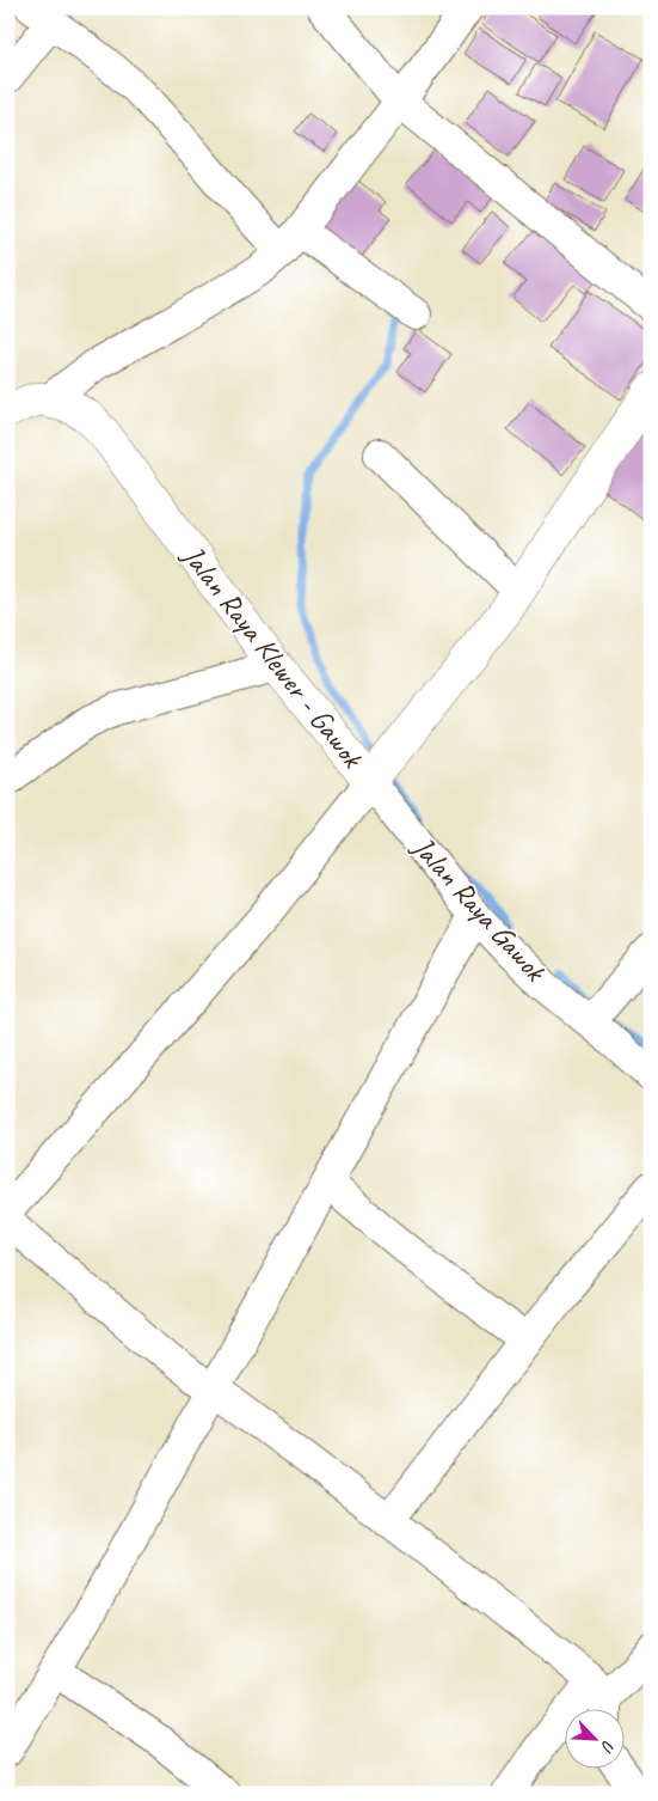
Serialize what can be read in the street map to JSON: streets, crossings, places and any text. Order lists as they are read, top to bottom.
{
  "streets": {
    "main road": ["Jalan Raya Klewer - Gawok"],
    "street": ["Jalan Raya Gawok"]
  },
  "crossings": [
    ["Jalan Raya Klewer - Gawok", "Jalan Raya Gawok"]
  ],
  "north": "bottom right"
}
